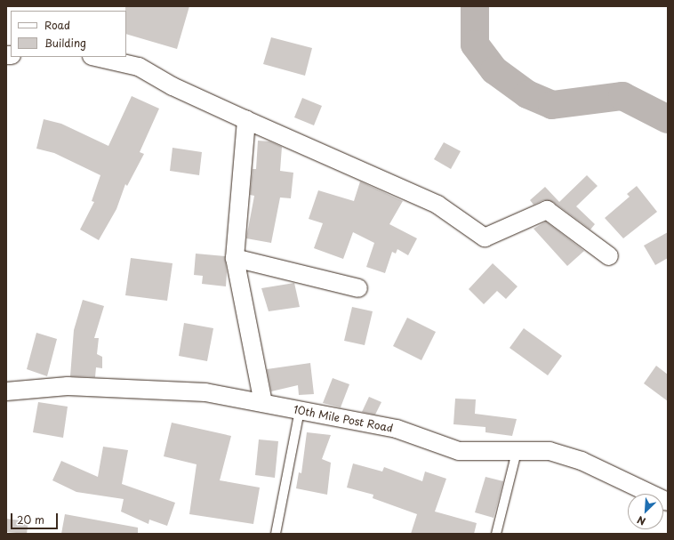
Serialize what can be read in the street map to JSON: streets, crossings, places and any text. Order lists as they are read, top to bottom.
{
  "streets": {
    "street": ["10th Mile Post Road"]
  },
  "legend": ["Road", "Building"],
  "scale_bar": "20 m",
  "north": "bottom left"
}
